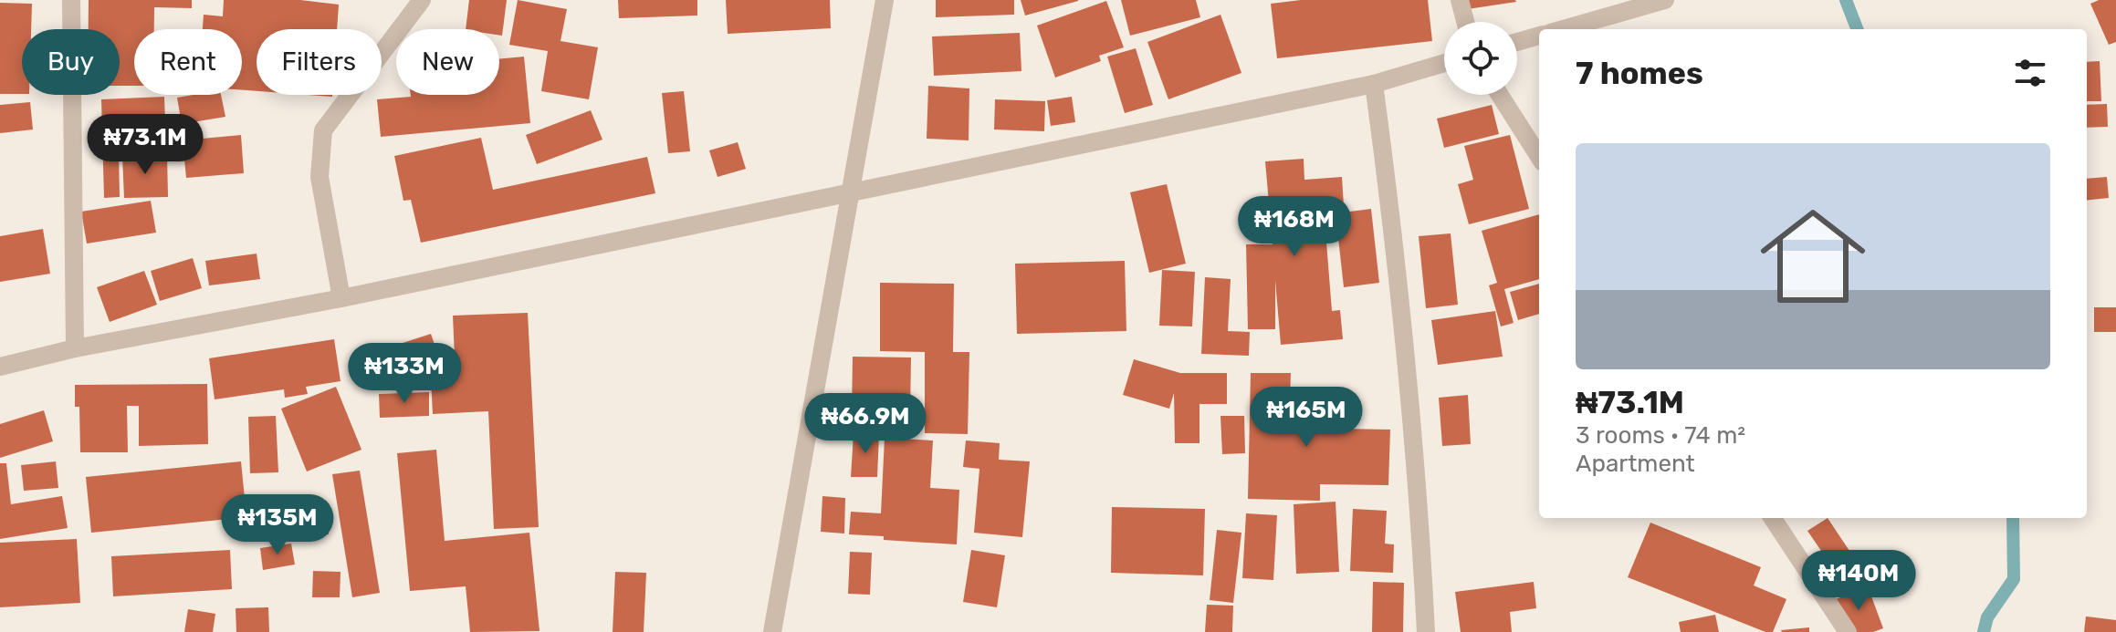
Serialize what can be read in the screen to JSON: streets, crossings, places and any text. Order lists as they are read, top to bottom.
{
  "page": {
    "chip": [
      "Buy",
      "Rent",
      "Filters",
      "New"
    ],
    "heading": "7 homes",
    "price": [
      "₦73.1M",
      "₦168M",
      "₦133M",
      "₦165M",
      "₦66.9M",
      "₦135M",
      "₦140M"
    ],
    "list": [
      {
        "name": "₦73.1M",
        "note": "3 rooms · 74 m² · Apartment"
      }
    ]
  }
}
